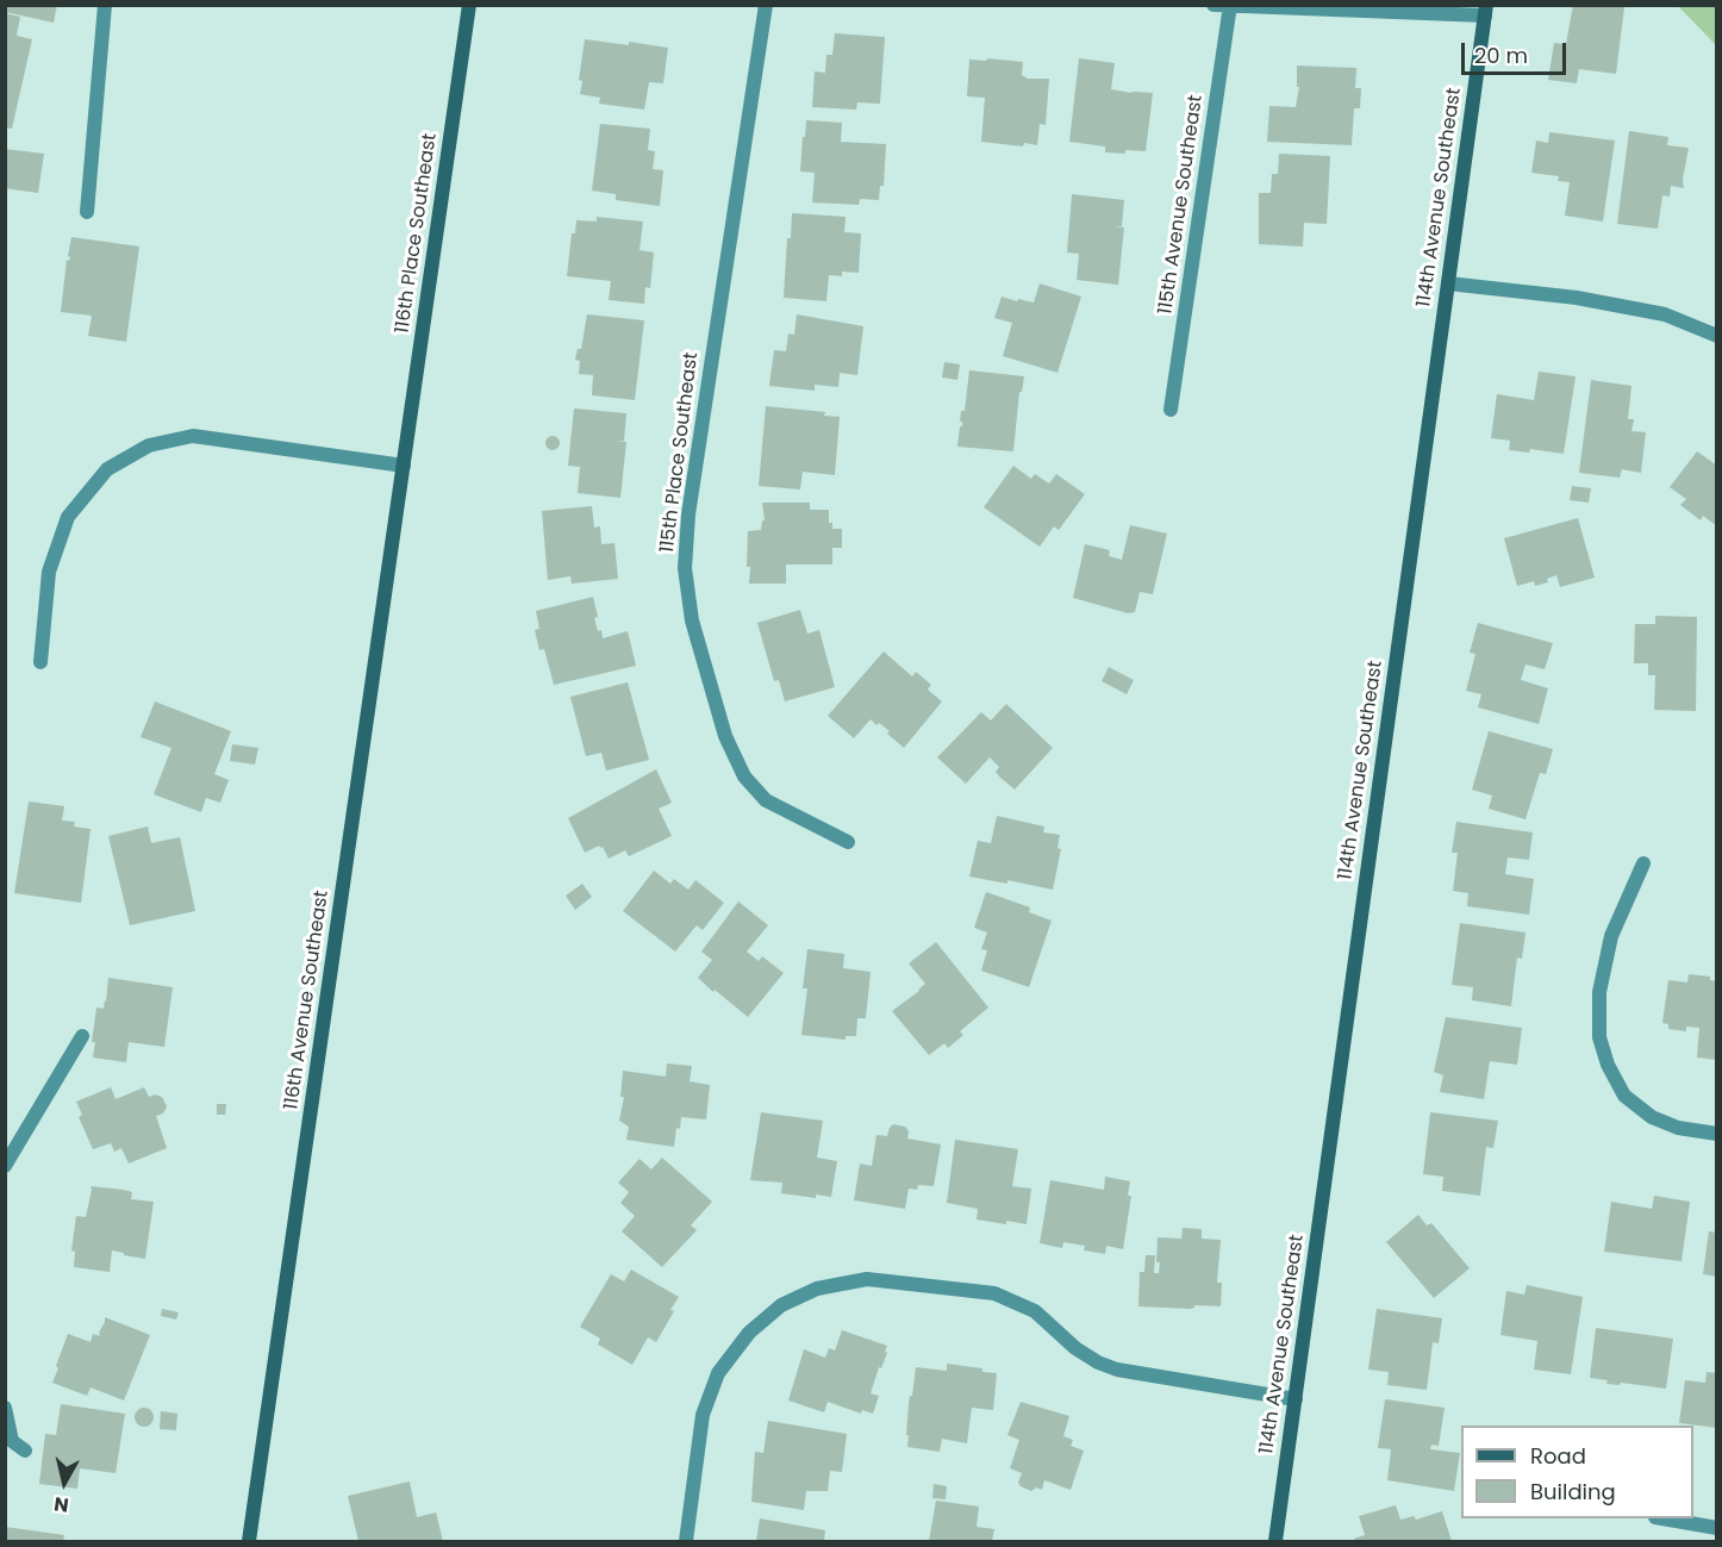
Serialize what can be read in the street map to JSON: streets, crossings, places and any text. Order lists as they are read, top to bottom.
{
  "streets": {
    "main road": ["114th Avenue Southeast", "116th Place Southeast", "116th Avenue Southeast"],
    "street": ["115th Avenue Southeast", "115th Place Southeast"]
  },
  "crossings": [
    ["116th Place Southeast", "116th Avenue Southeast"]
  ],
  "legend": ["Road", "Building"],
  "scale_bar": "20 m",
  "north": "bottom"
}
